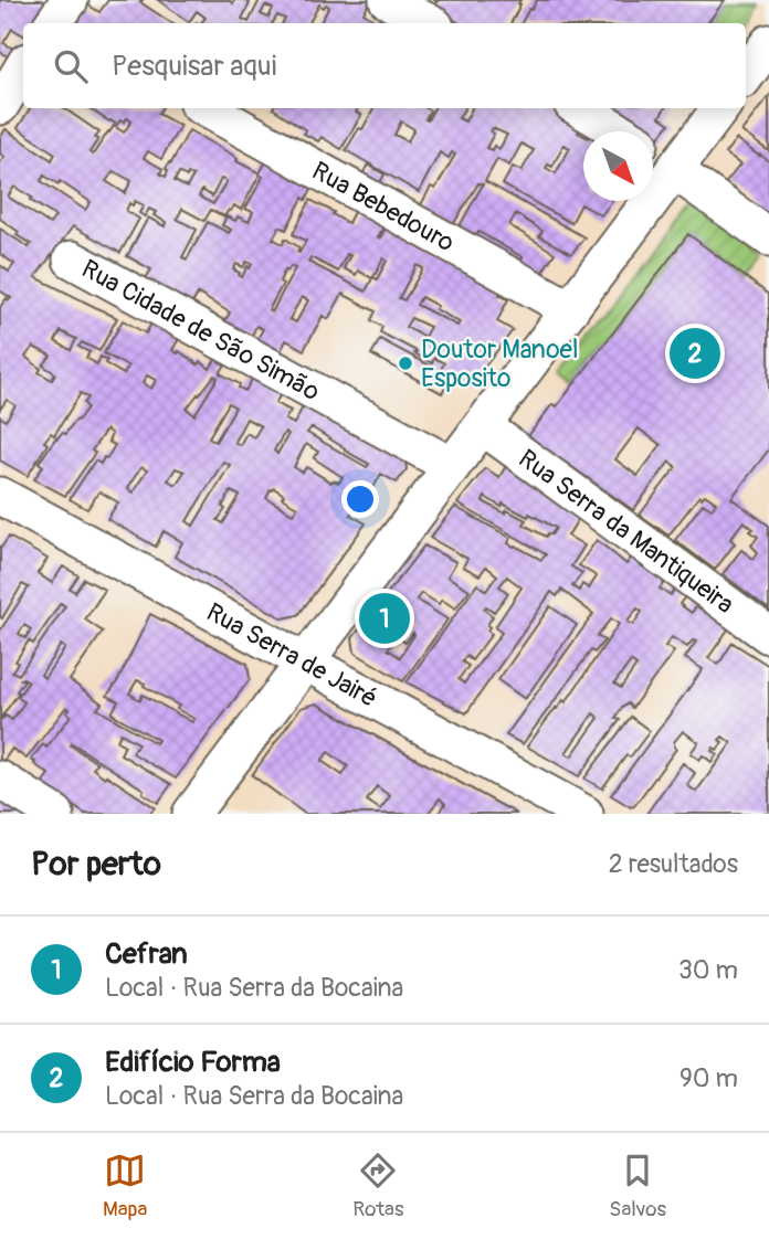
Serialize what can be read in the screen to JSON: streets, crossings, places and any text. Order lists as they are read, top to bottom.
{
  "streets": {
    "street": [
      "Rua Bebedouro",
      "Rua Cidade de São Simão",
      "Rua Serra da Mantiqueira",
      "Rua Serra de Jairé"
    ]
  },
  "places": ["Doutor Manoel Esposito"],
  "north": "bottom right",
  "page": {
    "search": "Pesquisar aqui",
    "pins": ["2", "1"],
    "heading": ["Por perto", "2 resultados"],
    "list": [
      {
        "mark": "1",
        "name": "Cefran",
        "note": "Local · Rua Serra da Bocaina",
        "value": "30 m"
      },
      {
        "mark": "2",
        "name": "Edifício Forma",
        "note": "Local · Rua Serra da Bocaina",
        "value": "90 m"
      }
    ],
    "nav": ["Mapa", "Rotas", "Salvos"]
  }
}
